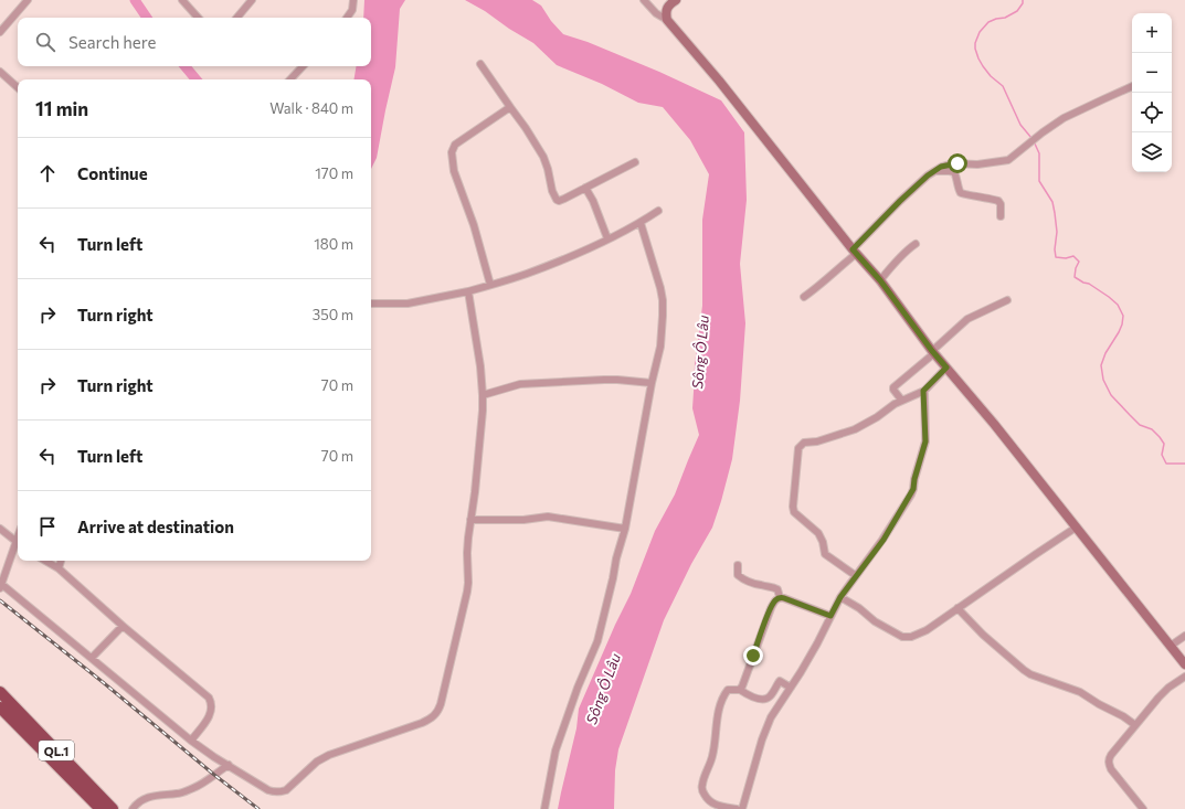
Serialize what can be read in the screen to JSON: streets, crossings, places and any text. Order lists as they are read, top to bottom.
{
  "streets": {
    "highway": ["QL.1"]
  },
  "water": ["Sông Ô Lâu"],
  "page": {
    "map_buttons": ["+", "−"],
    "search": "Search here",
    "heading": ["11 min", "Walk · 840 m"],
    "list": [
      ["Continue", "170 m"],
      ["Turn left", "180 m"],
      ["Turn right", "350 m"],
      ["Turn right", "70 m"],
      ["Turn left", "70 m"],
      "Arrive at destination"
    ]
  }
}
